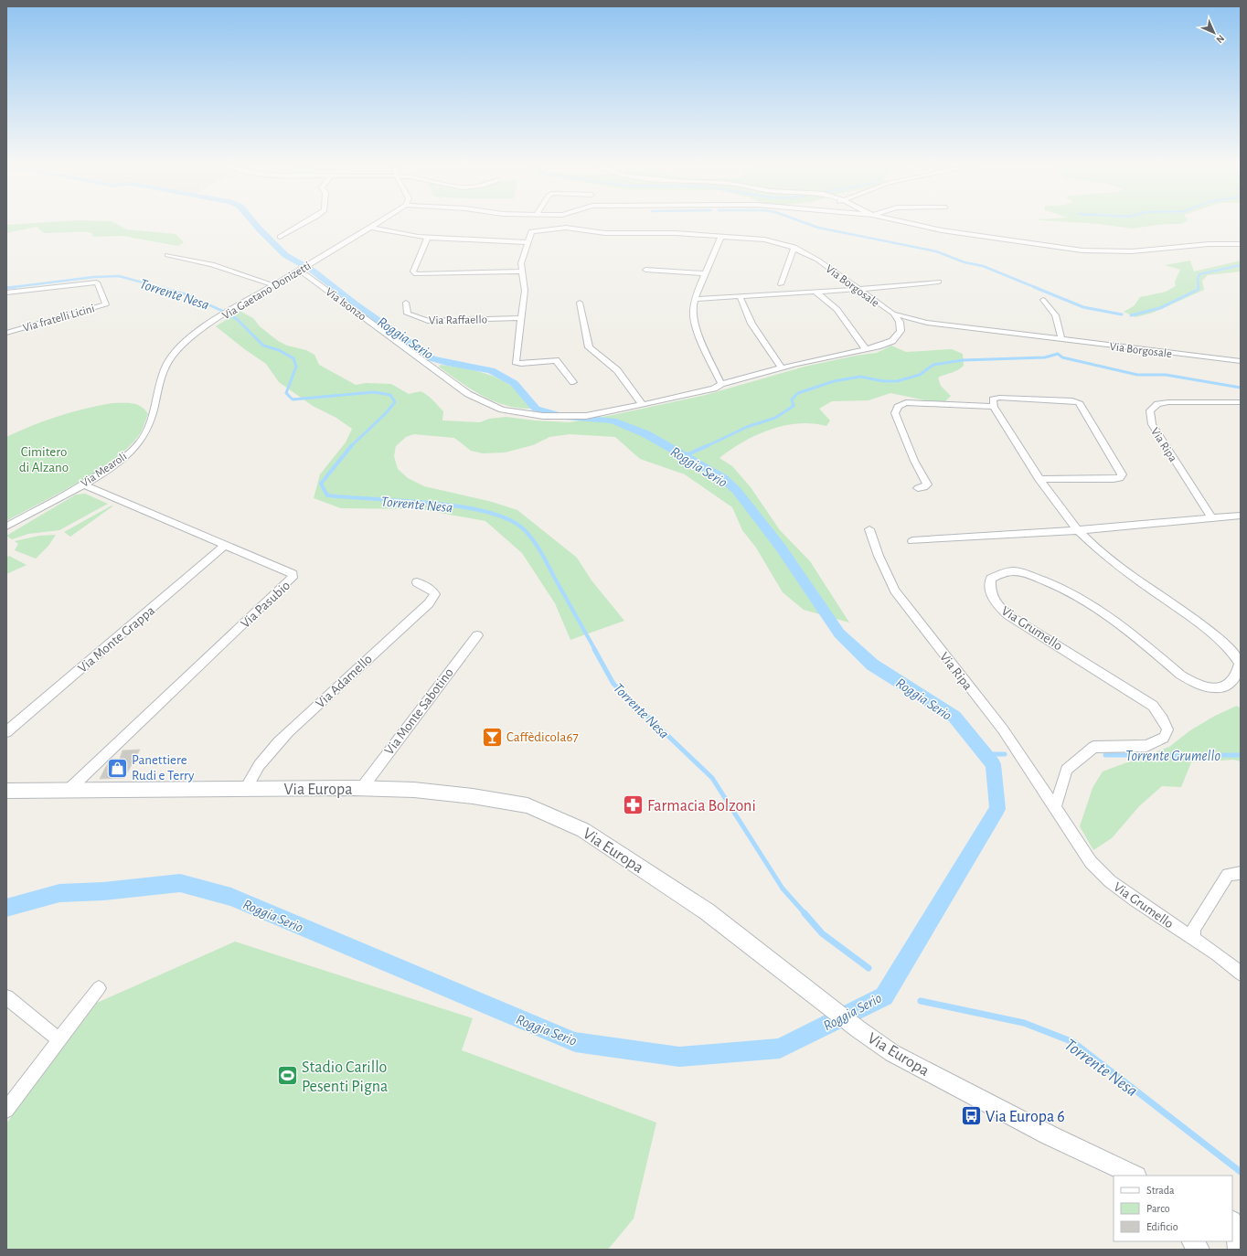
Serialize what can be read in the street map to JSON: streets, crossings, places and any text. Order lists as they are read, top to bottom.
{
  "streets": {
    "street": [
      "Via Borgosale",
      "Via Gaetano Donizetti",
      "Via Isonzo",
      "Via fratelli Licini",
      "Via Raffaello",
      "Via Ripa",
      "Via Mearoli",
      "Via Pasubio",
      "Via Grumello",
      "Via Monte Grappa",
      "Via Adamello",
      "Via Monte Sabotino",
      "Via Europa"
    ]
  },
  "crossings": [
    ["Via Gaetano Donizetti", "Via Isonzo"],
    ["Via Gaetano Donizetti", "Via Mearoli"],
    ["Via Ripa", "Via Grumello"],
    ["Via Mearoli", "Via Pasubio"],
    ["Via Pasubio", "Via Monte Grappa"],
    ["Via Pasubio", "Via Europa"],
    ["Via Adamello", "Via Europa"],
    ["Via Monte Sabotino", "Via Europa"]
  ],
  "water": ["Torrente Nesa", "Roggia Serio", "Torrente Grumello"],
  "parks": ["Cimitero di Alzano"],
  "places": {
    "bar": ["Caffèdicola67"],
    "shop": ["Panettiere Rudi e Terry"],
    "pharmacy": ["Farmacia Bolzoni"],
    "sports": ["Stadio Carillo Pesenti Pigna"],
    "bus stop": ["Via Europa 6"]
  },
  "legend": ["Strada", "Parco", "Edificio"],
  "north": "bottom right"
}
